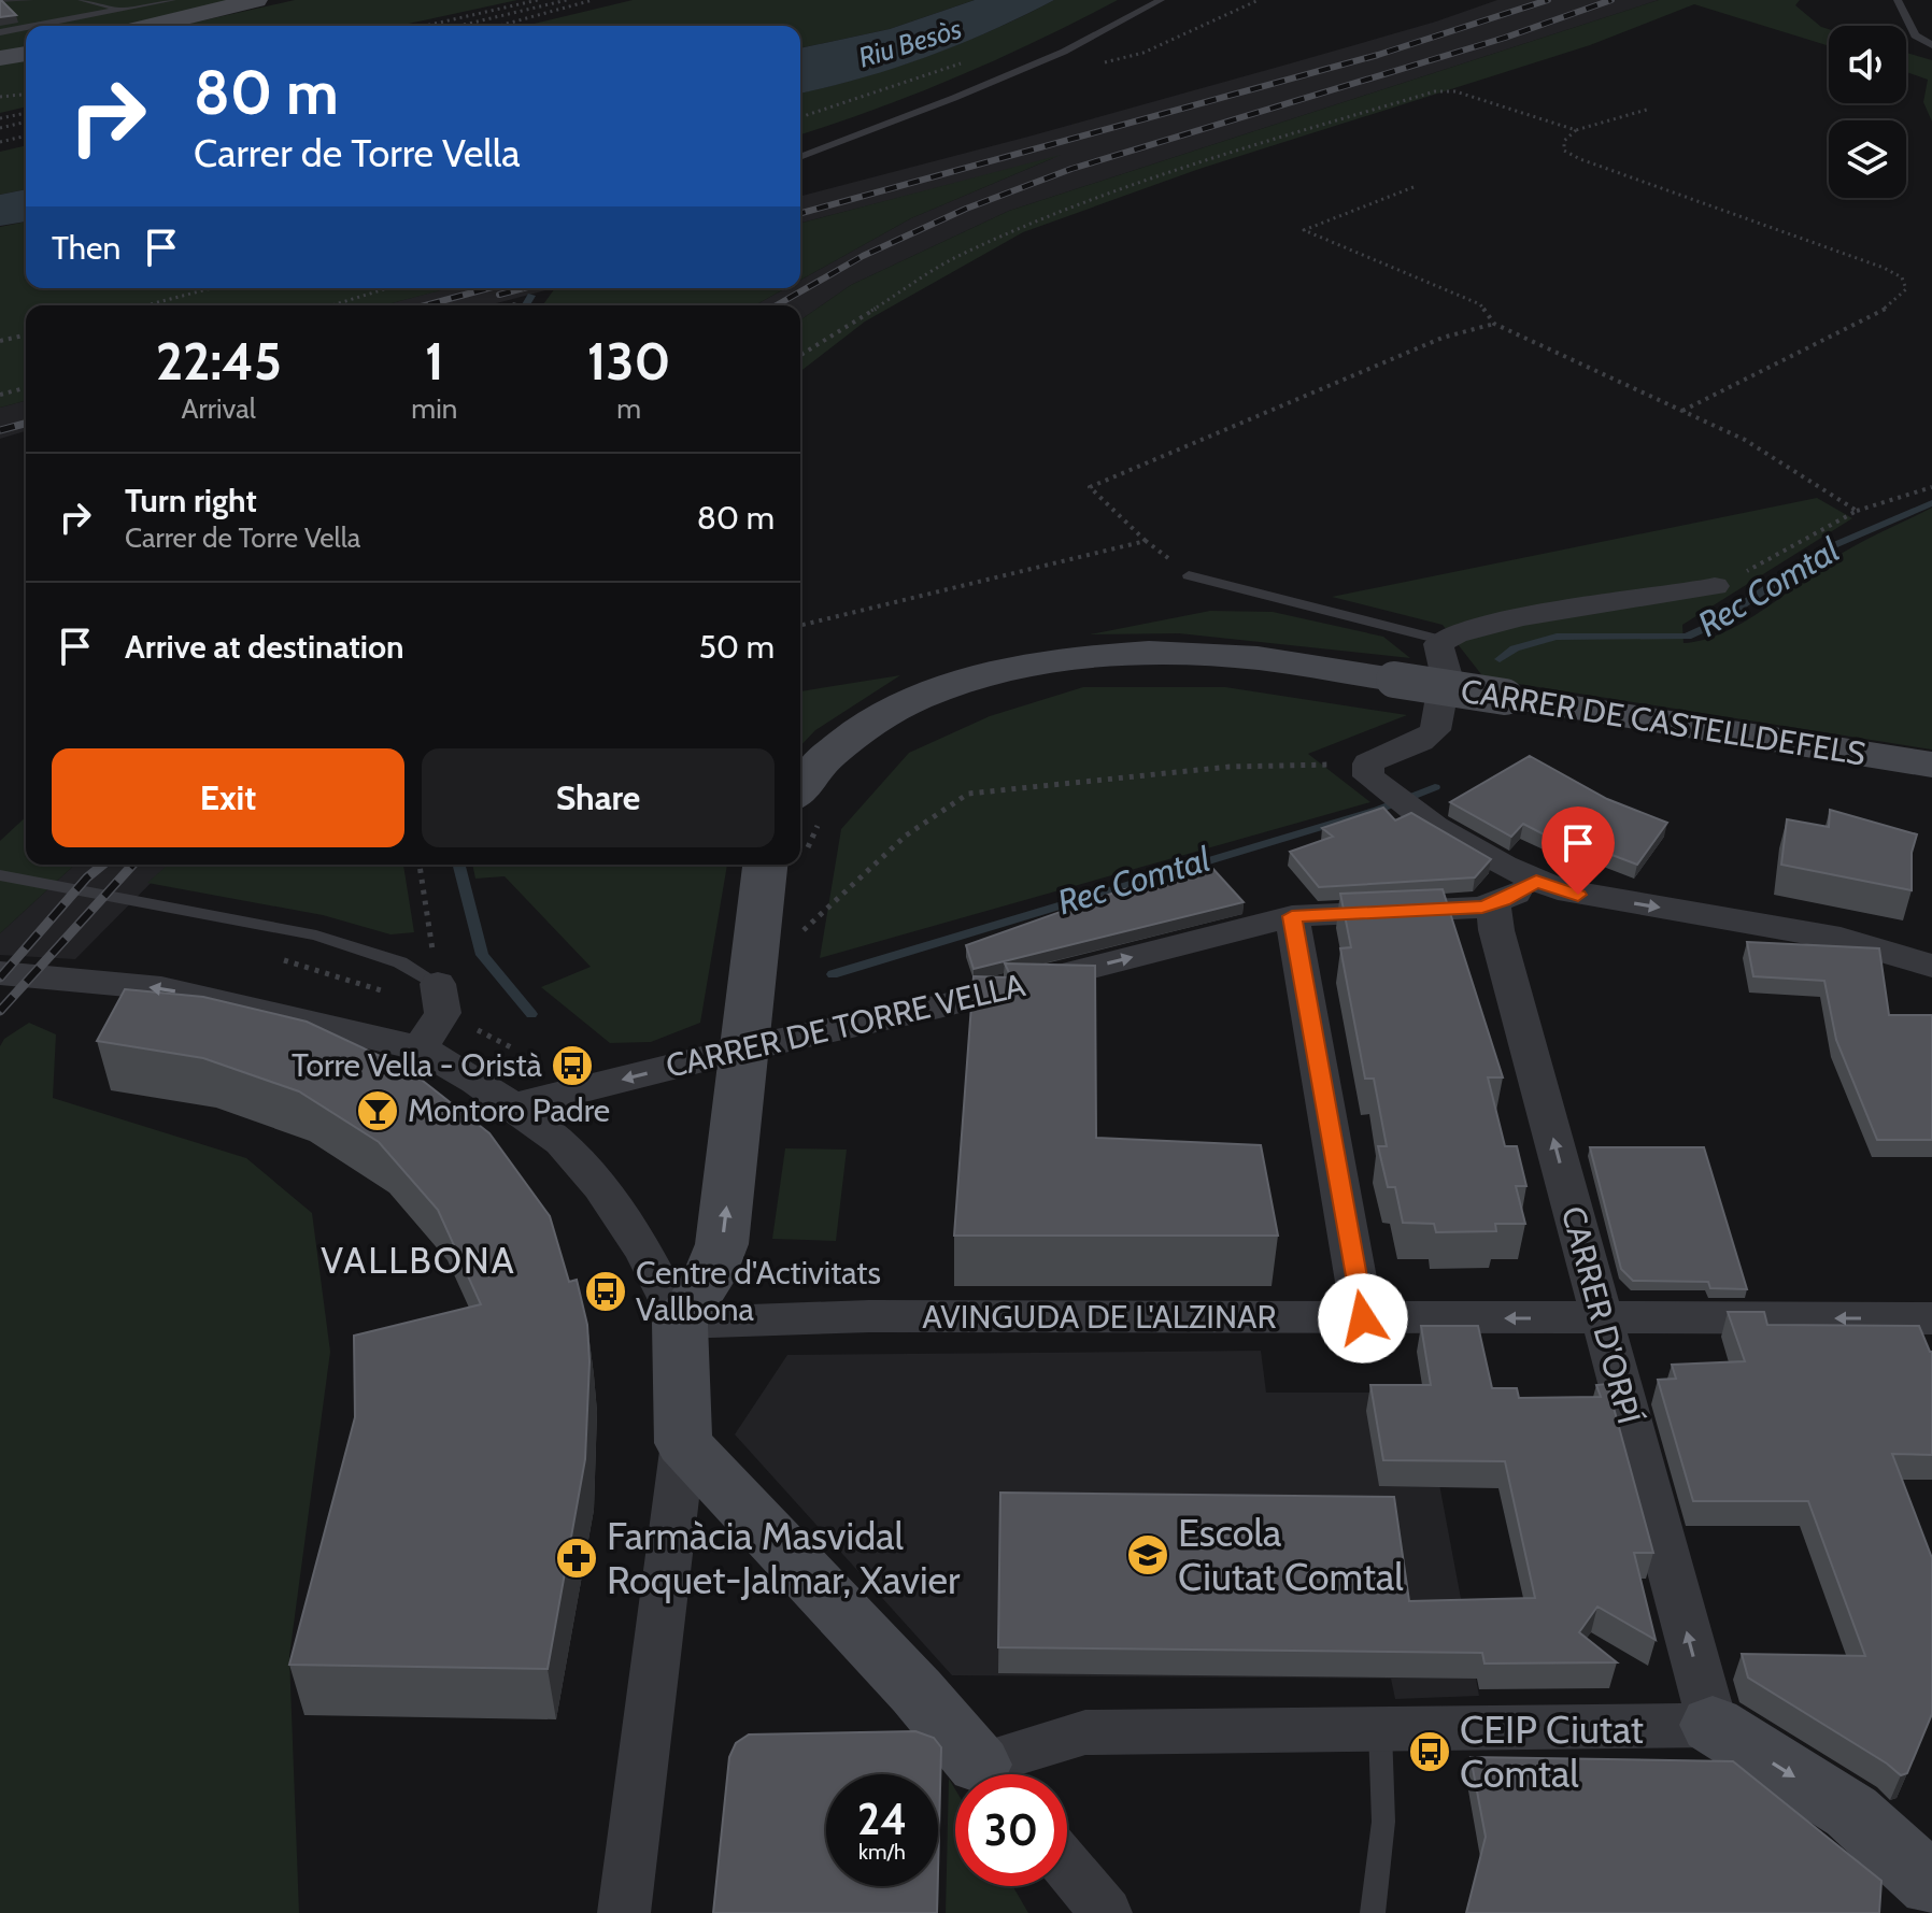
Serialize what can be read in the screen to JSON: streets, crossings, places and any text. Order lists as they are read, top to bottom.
{
  "streets": {
    "street": [
      "CARRER DE CASTELLDEFELS",
      "CARRER DE TORRE VELLA",
      "CARRER D'ORPÍ",
      "AVINGUDA DE L'ALZINAR"
    ]
  },
  "crossings": [
    ["CARRER DE TORRE VELLA", "CARRER D'ORPÍ"],
    ["CARRER D'ORPÍ", "AVINGUDA DE L'ALZINAR"]
  ],
  "one_way": ["AVINGUDA DE L'ALZINAR"],
  "districts": ["VALLBONA"],
  "water": ["Riu Besòs", "Rec Comtal"],
  "places": {
    "bus stop": ["Torre Vella - Oristà", "Centre d'Activitats Vallbona", "CEIP Ciutat Comtal"],
    "bar": ["Montoro Padre"],
    "school or university": ["Escola Ciutat Comtal"],
    "pharmacy": ["Farmàcia Masvidal Roquet-Jalmar, Xavier"]
  },
  "page": {
    "turn": ["80 m", "Carrer de Torre Vella"],
    "then": "Then",
    "eta": [
      "22:45",
      "Arrival",
      "1",
      "min",
      "130",
      "m"
    ],
    "list": [
      {
        "name": "Turn right",
        "note": "Carrer de Torre Vella",
        "value": "80 m"
      },
      {
        "name": "Arrive at destination",
        "value": "50 m"
      }
    ],
    "buttons": ["Exit", "Share"],
    "speed": "24 km/h",
    "limit": "30"
  }
}
